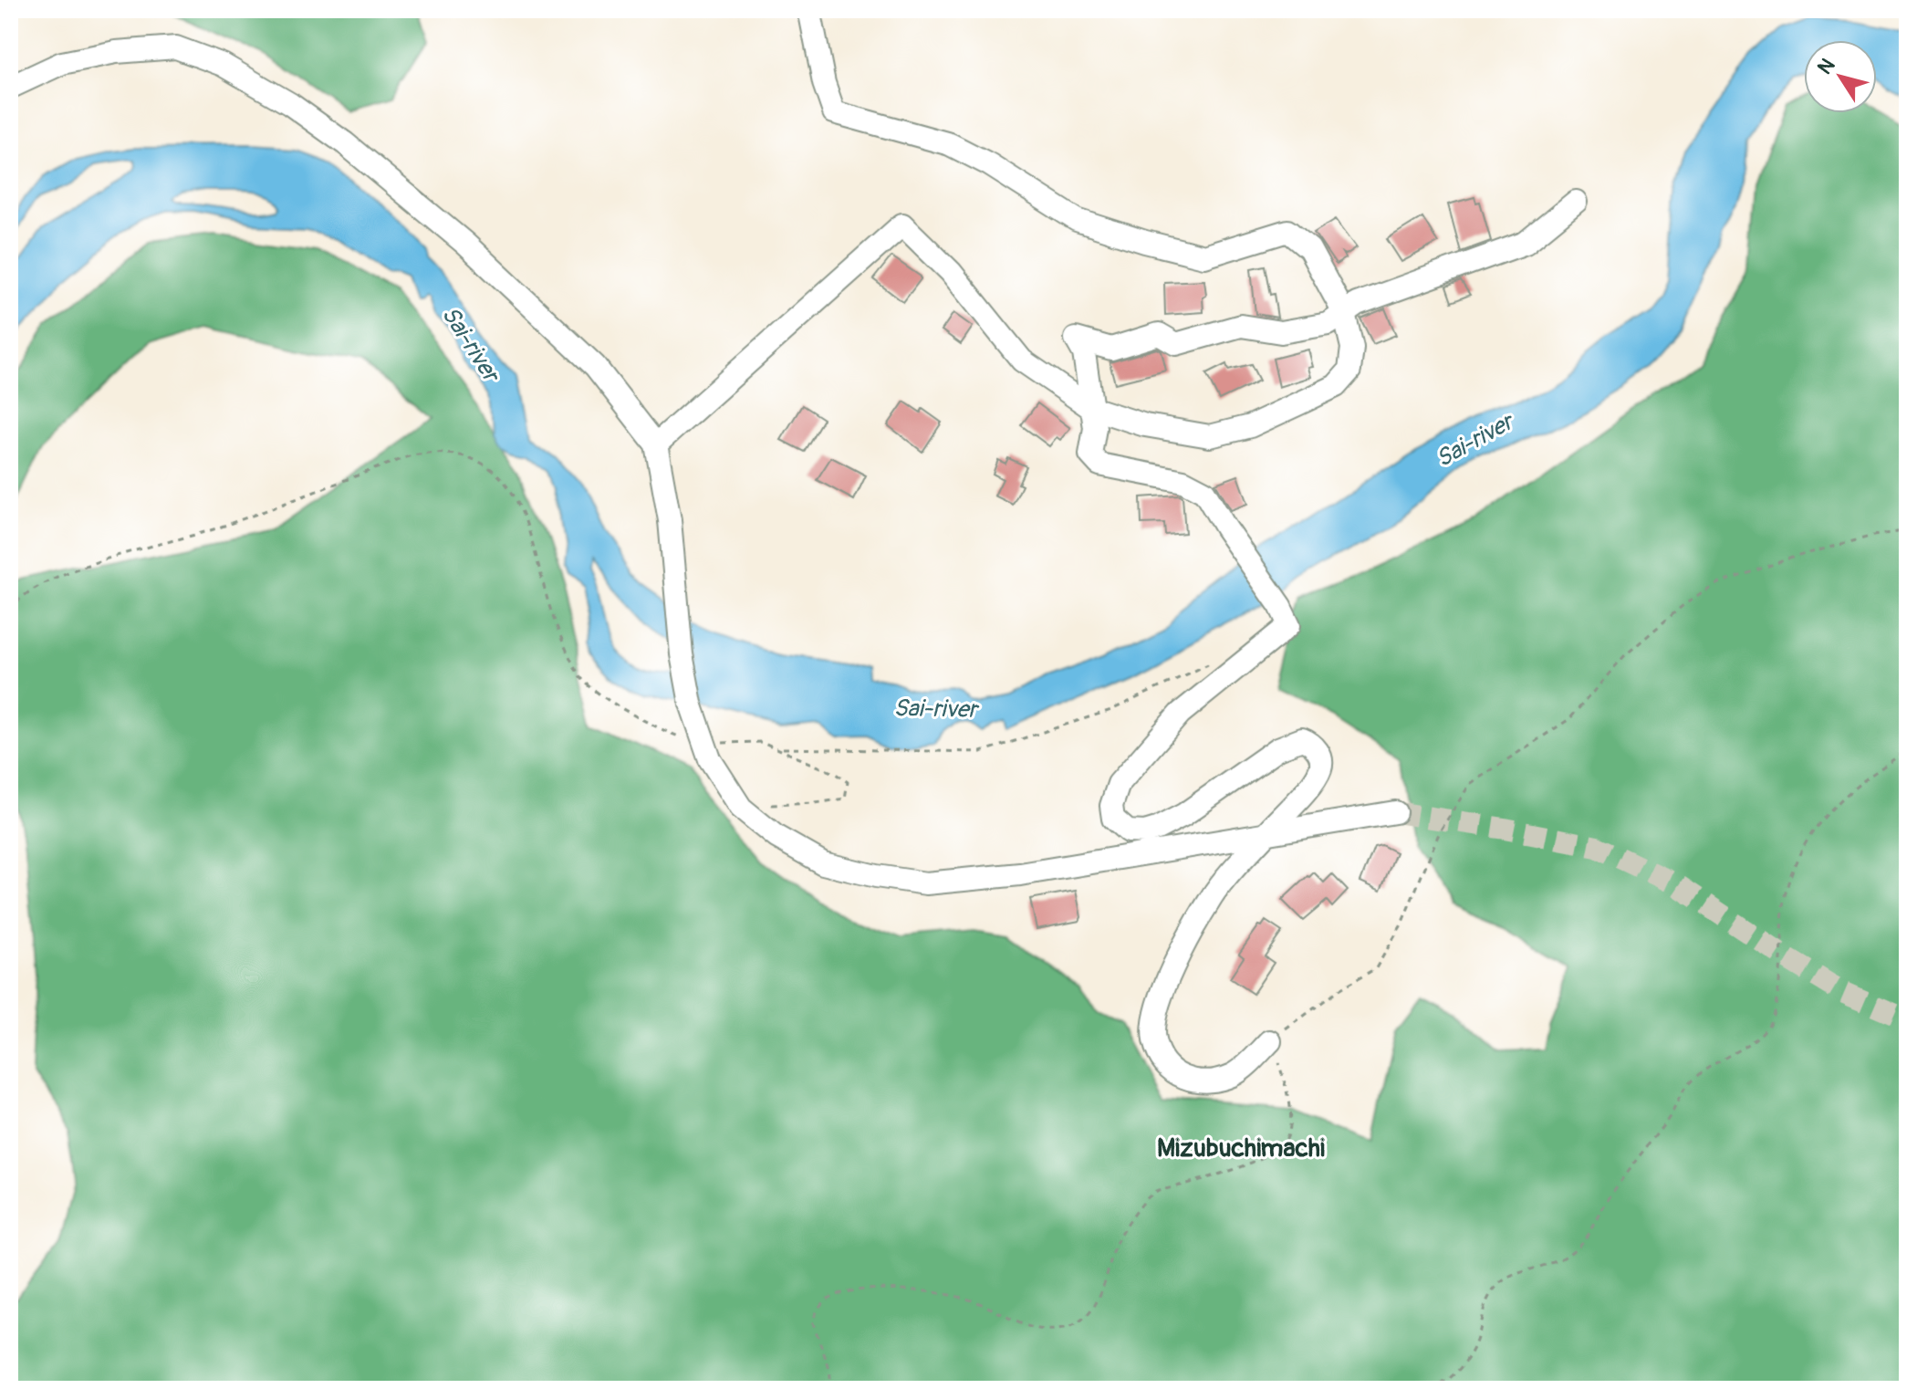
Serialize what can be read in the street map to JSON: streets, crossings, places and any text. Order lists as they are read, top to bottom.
{
  "districts": ["Mizubuchimachi"],
  "water": ["Sai-river"],
  "north": "top left"
}
